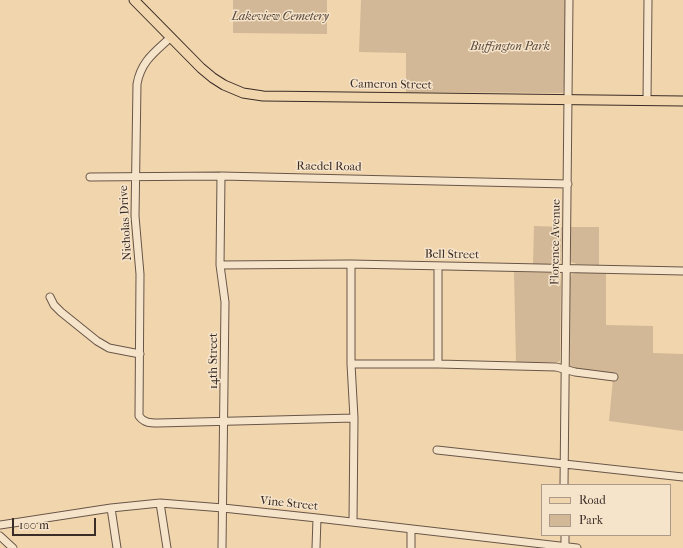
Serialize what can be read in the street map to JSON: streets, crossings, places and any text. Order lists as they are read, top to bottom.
{
  "streets": {
    "main road": ["Cameron Street"],
    "street": [
      "Raedel Road",
      "Nicholas Drive",
      "Florence Avenue",
      "Bell Street",
      "14th Street",
      "Vine Street"
    ]
  },
  "crossings": [
    ["Cameron Street", "Nicholas Drive"],
    ["Cameron Street", "Florence Avenue"],
    ["Raedel Road", "Nicholas Drive"],
    ["Raedel Road", "Florence Avenue"],
    ["Raedel Road", "14th Street"],
    ["Nicholas Drive", "14th Street"],
    ["Florence Avenue", "Bell Street"],
    ["Bell Street", "14th Street"],
    ["14th Street", "Vine Street"]
  ],
  "parks": ["Lakeview Cemetery", "Buffington Park"],
  "legend": ["Road", "Park"],
  "scale_bar": "100 m"
}
